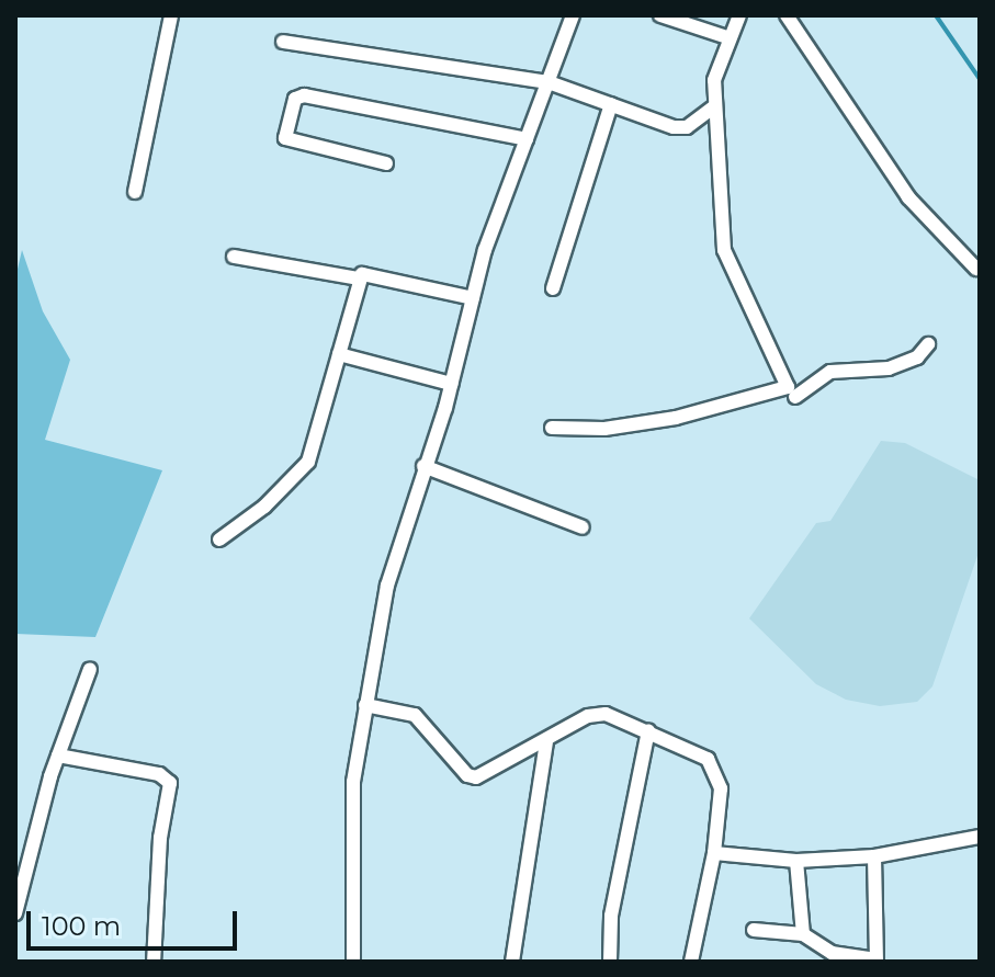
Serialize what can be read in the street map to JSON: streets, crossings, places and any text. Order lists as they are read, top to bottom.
{
  "scale_bar": "100 m"
}
